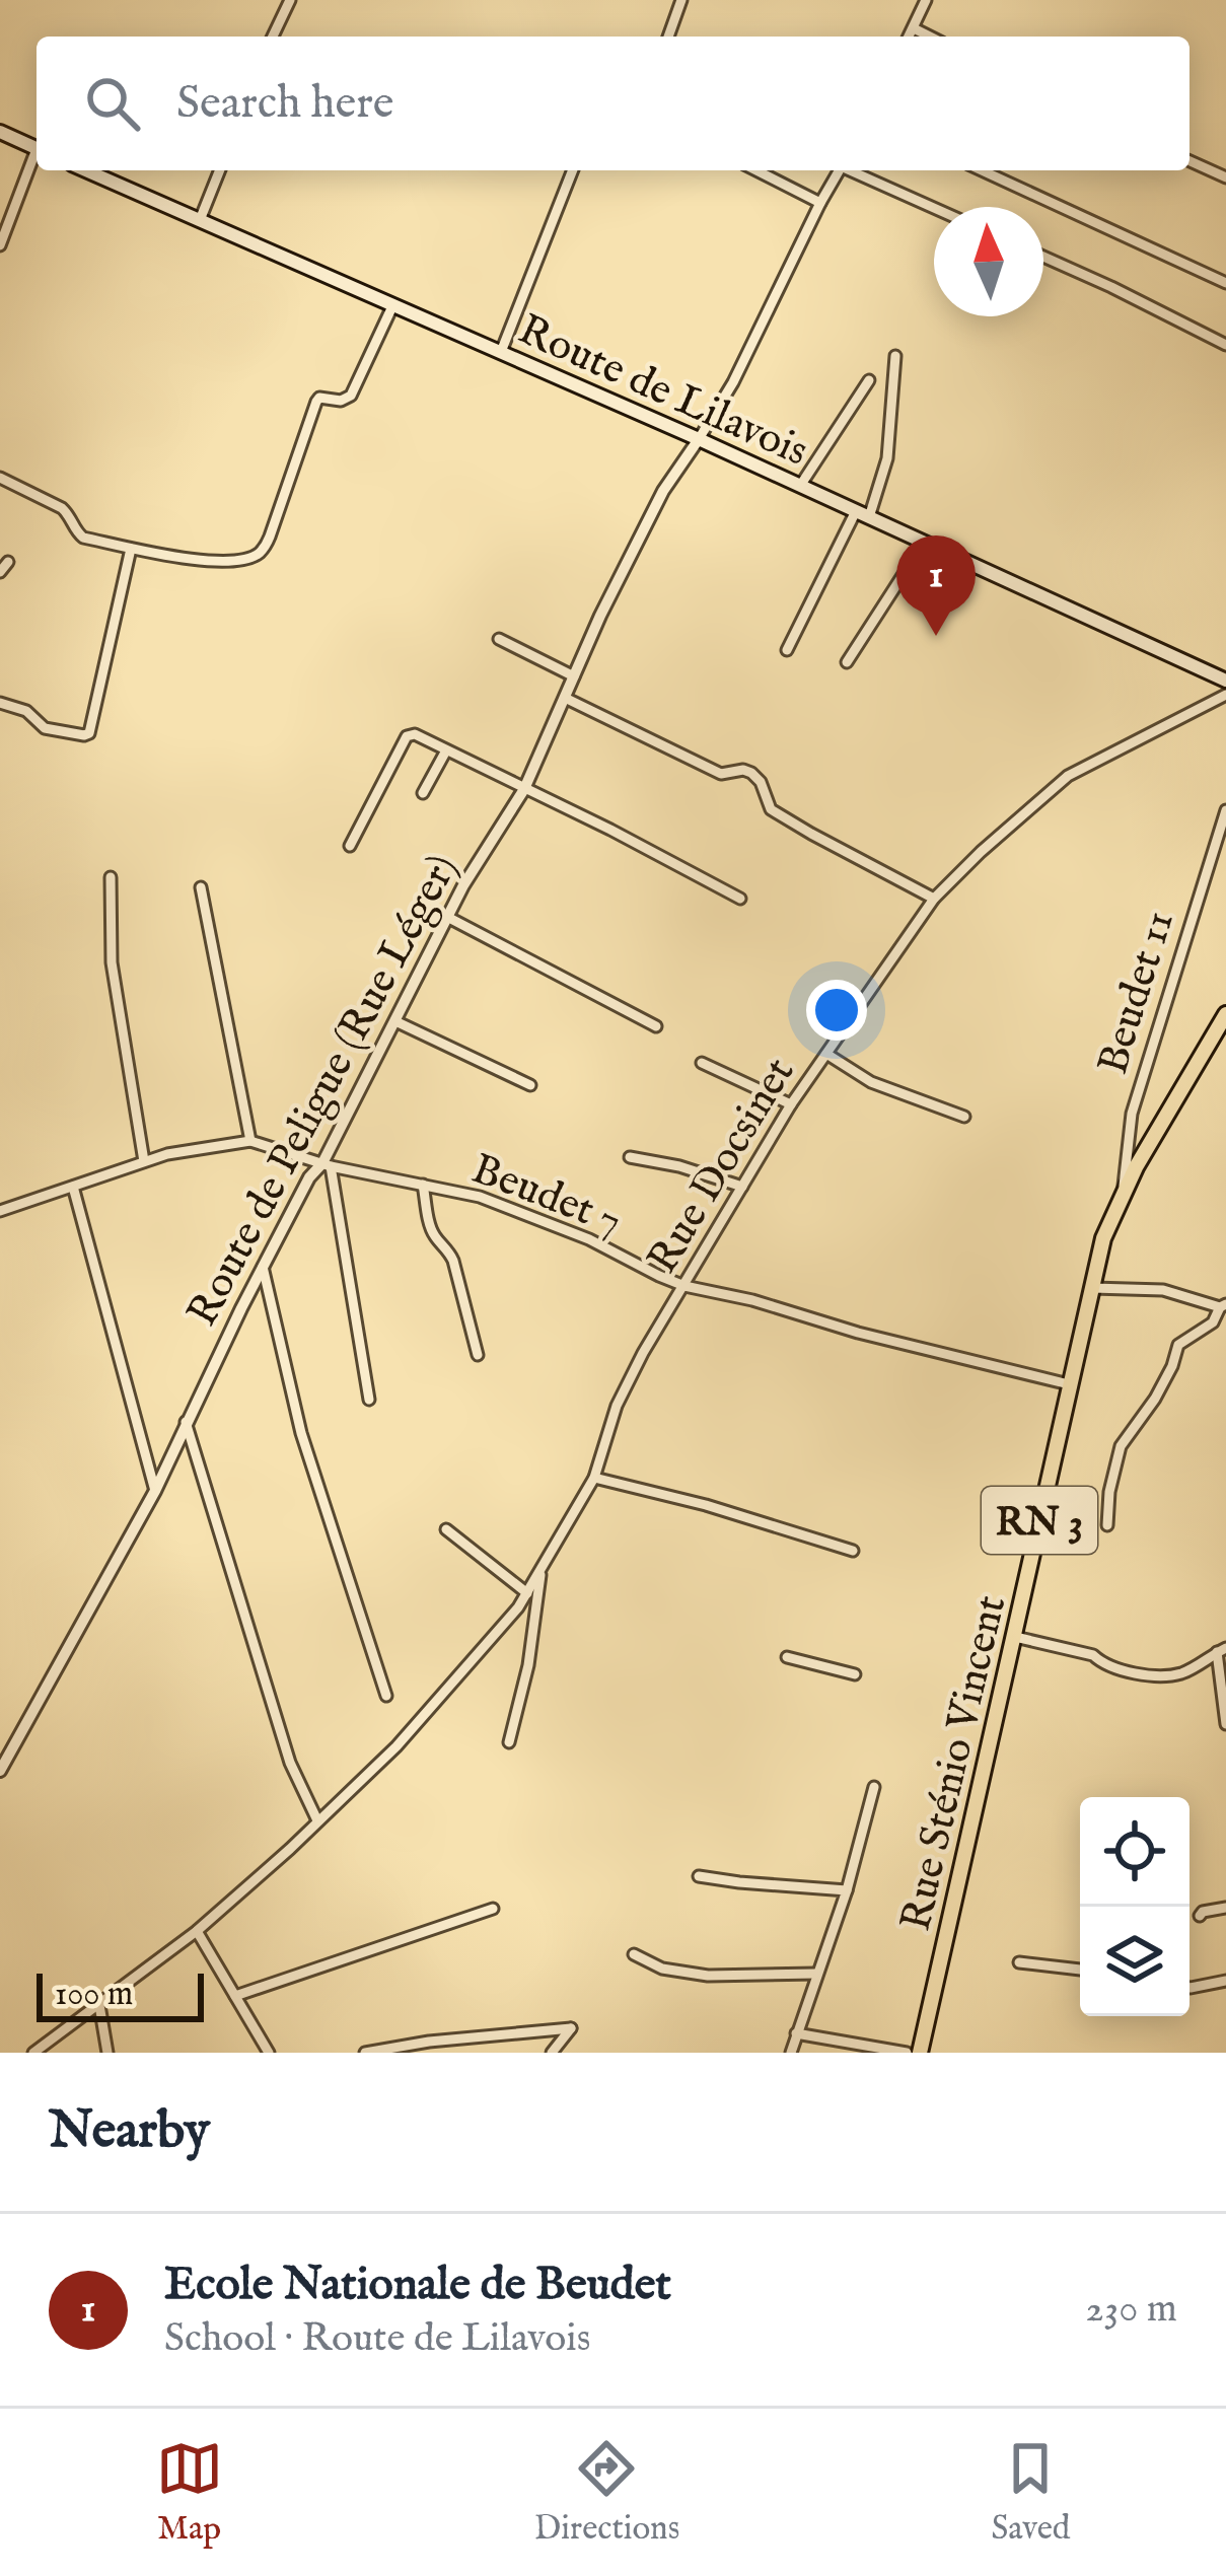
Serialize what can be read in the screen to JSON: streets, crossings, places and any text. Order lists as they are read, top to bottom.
{
  "streets": {
    "main road": ["Route de Lilavois", "RN 3", "Rue Sténio Vincent"],
    "street": [
      "Beudet 11",
      "Route de Peligue (Rue Léger)",
      "Rue Docsinet",
      "Beudet 7"
    ]
  },
  "crossings": [
    ["Route de Lilavois", "Route de Peligue (Rue Léger)"],
    ["Beudet 11", "Rue Sténio Vincent"],
    ["Route de Peligue (Rue Léger)", "Beudet 7"],
    ["Rue Docsinet", "Beudet 7"],
    ["Beudet 7", "Rue Sténio Vincent"]
  ],
  "scale_bar": "100 m",
  "north": "top",
  "page": {
    "search": "Search here",
    "pins": "1",
    "scale": "100 m",
    "heading": "Nearby",
    "list": [
      {
        "mark": "1",
        "name": "Ecole Nationale de Beudet",
        "note": "School · Route de Lilavois",
        "value": "230 m"
      }
    ],
    "nav": ["Map", "Directions", "Saved"]
  }
}
